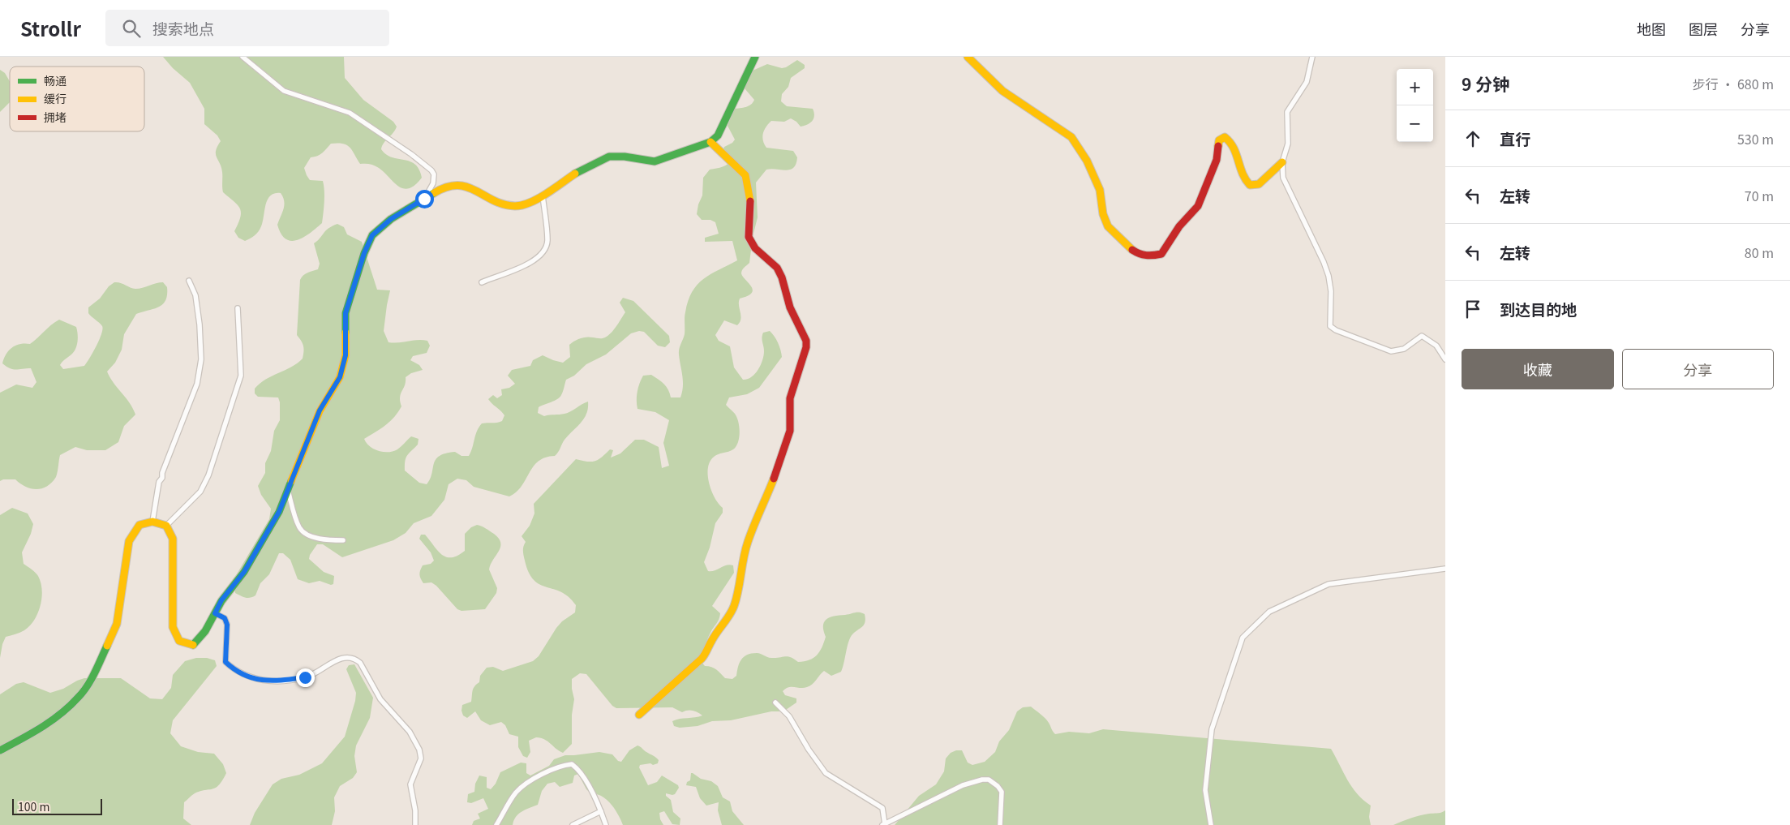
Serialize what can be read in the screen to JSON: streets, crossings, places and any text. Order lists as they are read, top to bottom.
{
  "legend": ["畅通", "缓行", "拥堵"],
  "scale_bar": "100 m",
  "page": {
    "header": "Strollr",
    "search": "搜索地点",
    "nav": ["地图", "图层", "分享"],
    "heading": ["9 分钟", "步行 · 680 m"],
    "map_buttons": ["+", "−"],
    "list": [
      ["直行", "530 m"],
      ["左转", "70 m"],
      ["左转", "80 m"],
      "到达目的地"
    ],
    "buttons": ["收藏", "分享"],
    "scale": "100 m"
  }
}
